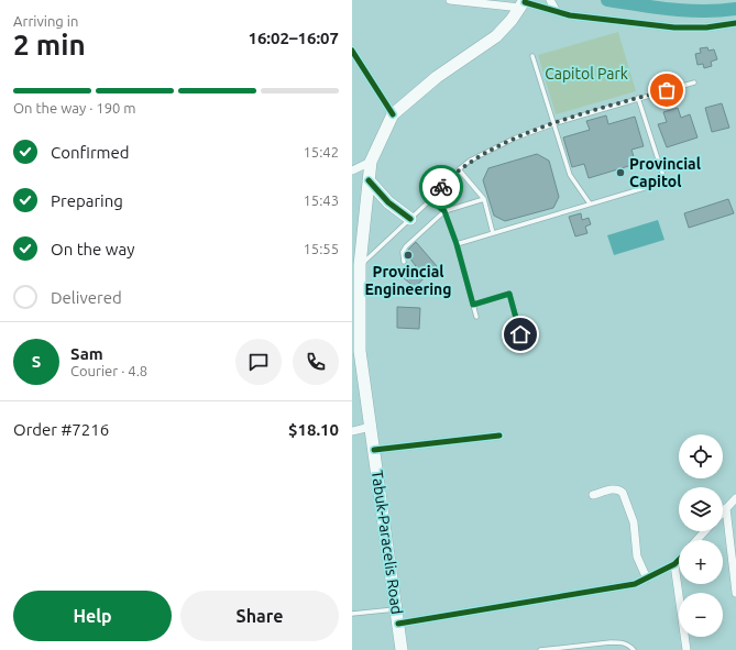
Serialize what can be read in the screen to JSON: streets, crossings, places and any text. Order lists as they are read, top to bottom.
{
  "streets": {
    "main road": ["Tabuk-Paracelis Road"]
  },
  "parks": ["Capitol Park"],
  "places": ["Provincial Capitol", "Provincial Engineering"],
  "page": {
    "heading": ["2 min", "Arriving in", "16:02–16:07"],
    "panel": [
      "Sam",
      "Courier · 4.8",
      "Order #7216",
      "$18.10"
    ],
    "bar": "On the way · 190 m",
    "list": [
      ["Confirmed", "15:42"],
      ["Preparing", "15:43"],
      ["On the way", "15:55"],
      "Delivered"
    ],
    "round": "S",
    "map_buttons": ["+", "−"],
    "buttons": ["Help", "Share"]
  }
}
